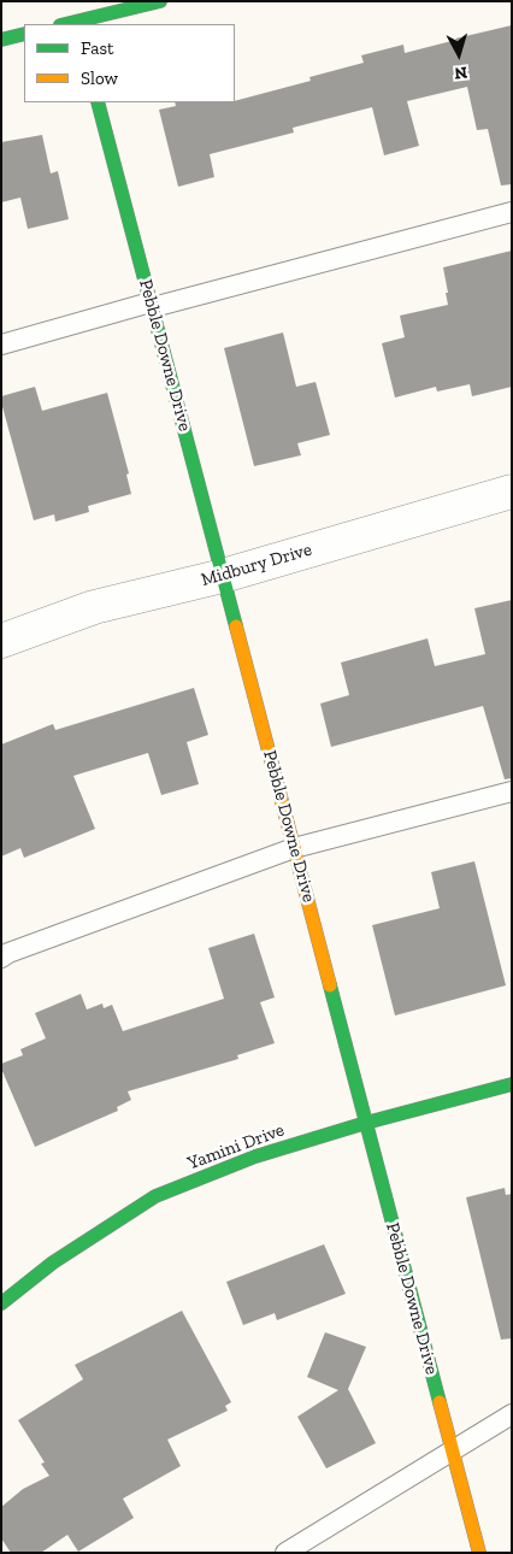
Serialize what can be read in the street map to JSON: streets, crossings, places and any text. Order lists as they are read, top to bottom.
{
  "streets": {
    "street": ["Pebble Downe Drive", "Midbury Drive", "Yamini Drive"]
  },
  "crossings": [
    ["Pebble Downe Drive", "Midbury Drive"],
    ["Pebble Downe Drive", "Yamini Drive"]
  ],
  "legend": ["Fast", "Slow"],
  "north": "bottom"
}
